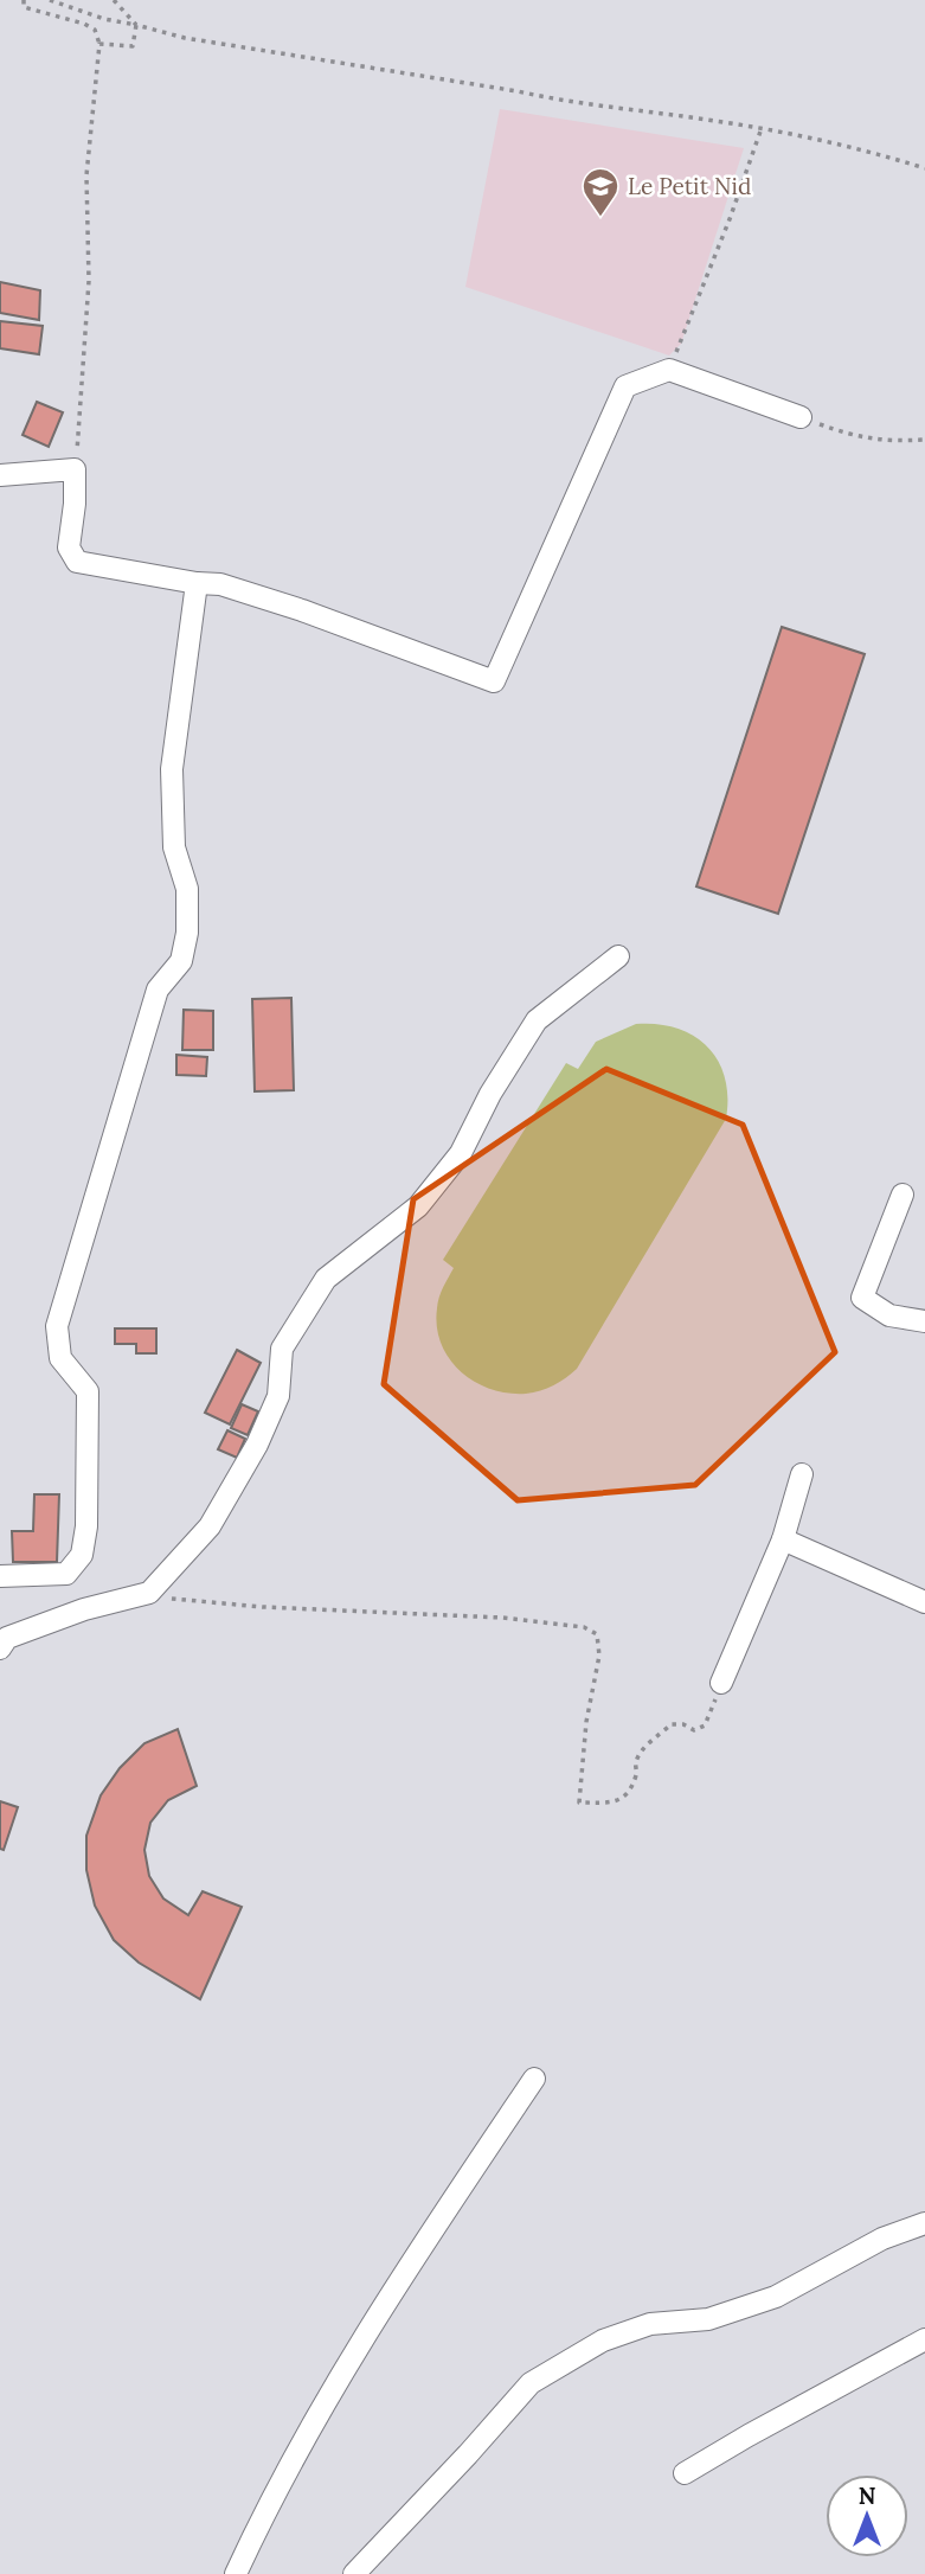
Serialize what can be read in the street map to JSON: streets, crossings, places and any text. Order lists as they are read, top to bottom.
{
  "places": {
    "school or university": ["Le Petit Nid"]
  },
  "north": "top"
}
